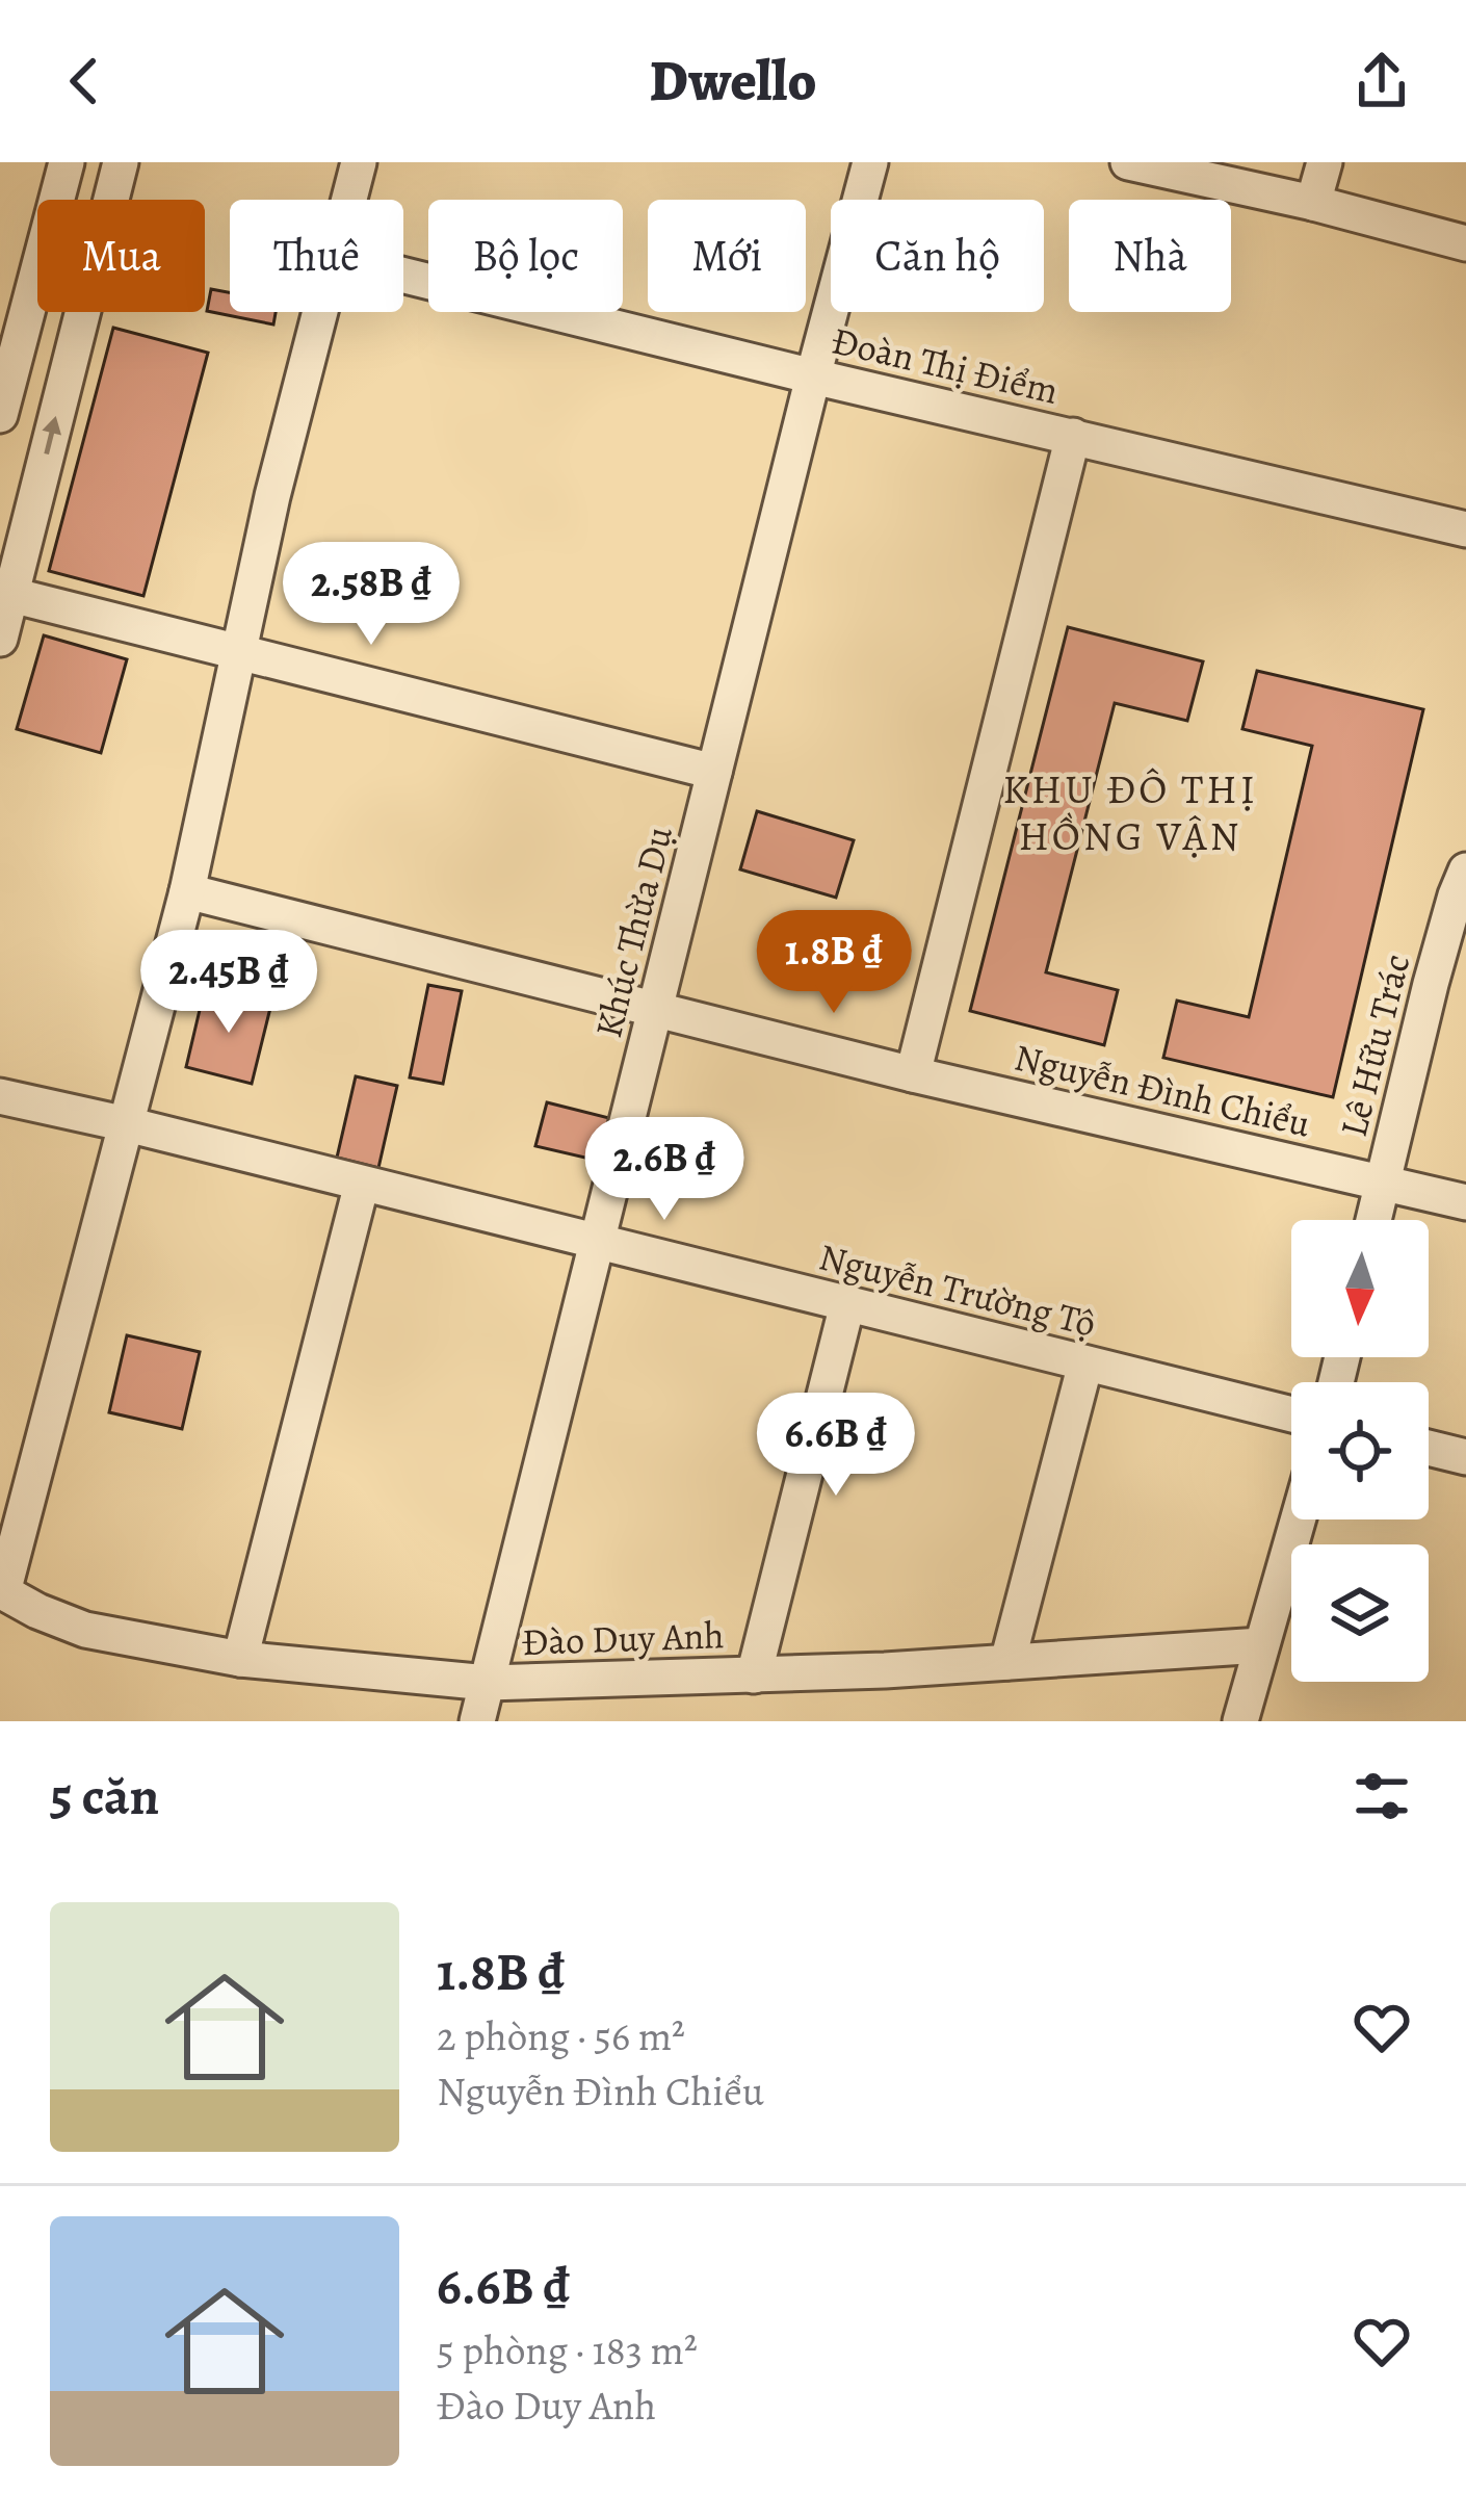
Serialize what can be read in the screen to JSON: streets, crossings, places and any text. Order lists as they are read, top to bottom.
{
  "streets": {
    "street": [
      "Đoàn Thị Điểm",
      "Khúc Thừa Dụ",
      "Lê Hữu Trác",
      "Nguyễn Đình Chiểu",
      "Nguyễn Trường Tộ",
      "Đào Duy Anh"
    ]
  },
  "crossings": [
    ["Đoàn Thị Điểm", "Khúc Thừa Dụ"],
    ["Khúc Thừa Dụ", "Nguyễn Đình Chiểu"],
    ["Khúc Thừa Dụ", "Nguyễn Trường Tộ"],
    ["Khúc Thừa Dụ", "Đào Duy Anh"],
    ["Lê Hữu Trác", "Nguyễn Đình Chiểu"]
  ],
  "districts": ["KHU ĐÔ THỊ HỒNG VẬN"],
  "north": "bottom",
  "page": {
    "header": "Dwello",
    "chip": [
      "Mua",
      "Thuê",
      "Bộ lọc",
      "Mới",
      "Căn hộ",
      "Nhà"
    ],
    "price": [
      "2.58B ₫",
      "1.8B ₫",
      "2.45B ₫",
      "2.6B ₫",
      "6.6B ₫"
    ],
    "heading": "5 căn",
    "list": [
      {
        "name": "1.8B ₫",
        "note": "2 phòng · 56 m² · Nguyễn Đình Chiểu"
      },
      {
        "name": "6.6B ₫",
        "note": "5 phòng · 183 m² · Đào Duy Anh"
      }
    ]
  }
}
